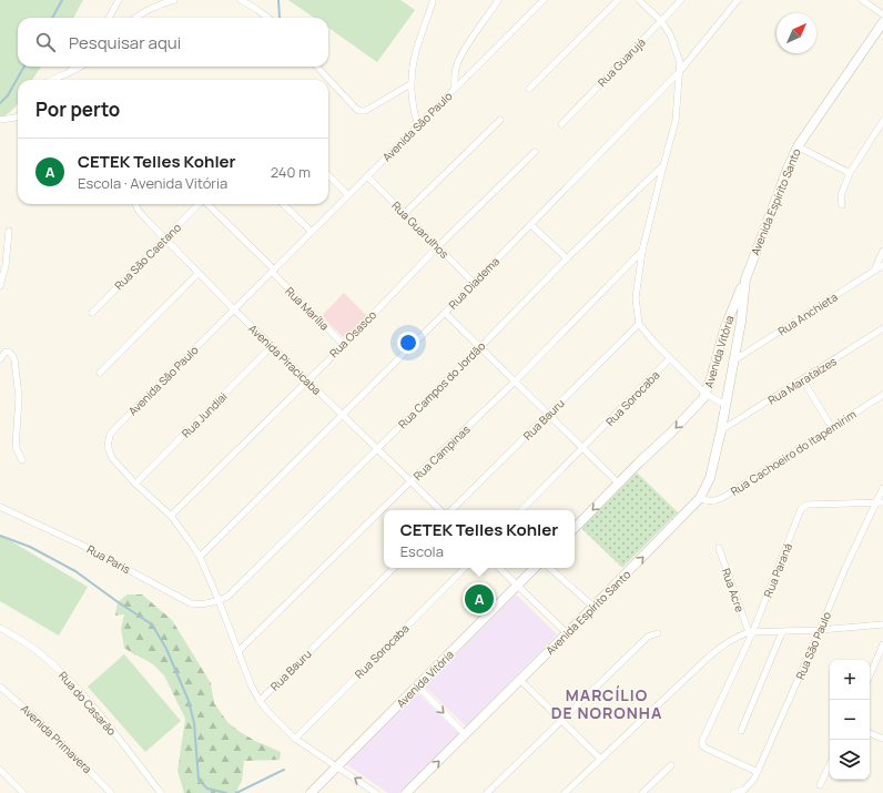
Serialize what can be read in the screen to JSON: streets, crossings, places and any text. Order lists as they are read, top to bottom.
{
  "streets": {
    "street": [
      "Rua Guarujá",
      "Avenida São Paulo",
      "Avenida Espírito Santo",
      "Rua Guarulhos",
      "Rua São Caetano",
      "Rua Diadema",
      "Rua Marília",
      "Rua Anchieta",
      "Rua Osasco",
      "Avenida Vitória",
      "Avenida Piracicaba",
      "Rua Marataízes",
      "Rua Campos do Jordão",
      "Rua Sorocaba",
      "Rua Jundiai",
      "Rua Bauru",
      "Rua Campinas",
      "Rua Cachoeiro do Itapemirim",
      "Rua Paris",
      "Rua Paraná",
      "Rua Acre",
      "Rua São Paulo",
      "Rua do Casarão",
      "Avenida Primavera"
    ]
  },
  "crossings": [
    ["Avenida São Paulo", "Rua Guarulhos"],
    ["Avenida São Paulo", "Rua Diadema"],
    ["Avenida São Paulo", "Rua Marília"],
    ["Avenida São Paulo", "Rua Osasco"],
    ["Avenida São Paulo", "Avenida Vitória"],
    ["Avenida São Paulo", "Avenida Piracicaba"],
    ["Avenida São Paulo", "Rua Campos do Jordão"],
    ["Avenida São Paulo", "Rua Sorocaba"],
    ["Avenida São Paulo", "Rua Jundiai"],
    ["Avenida São Paulo", "Rua Bauru"],
    ["Avenida São Paulo", "Rua Campinas"],
    ["Avenida São Paulo", "Rua Paris"],
    ["Avenida Espírito Santo", "Rua Anchieta"],
    ["Avenida Espírito Santo", "Avenida Vitória"],
    ["Avenida Espírito Santo", "Rua Marataízes"],
    ["Avenida Espírito Santo", "Rua Cachoeiro do Itapemirim"],
    ["Rua Guarulhos", "Rua Diadema"],
    ["Rua Guarulhos", "Rua Osasco"],
    ["Rua São Caetano", "Avenida Piracicaba"],
    ["Rua Diadema", "Avenida Piracicaba"],
    ["Rua Marília", "Rua Osasco"],
    ["Rua Osasco", "Avenida Piracicaba"],
    ["Avenida Piracicaba", "Rua Campos do Jordão"],
    ["Avenida Piracicaba", "Rua Jundiai"],
    ["Avenida Piracicaba", "Rua Campinas"],
    ["Rua Campos do Jordão", "Rua Paris"],
    ["Rua Paraná", "Rua Acre"],
    ["Rua Paraná", "Rua São Paulo"]
  ],
  "districts": ["MARCÍLIO DE NORONHA"],
  "north": "top right",
  "page": {
    "search": "Pesquisar aqui",
    "heading": "Por perto",
    "list": [
      {
        "mark": "A",
        "name": "CETEK Telles Kohler",
        "note": "Escola · Avenida Vitória",
        "value": "240 m"
      }
    ],
    "popup": ["CETEK Telles Kohler", "Escola"],
    "pins": "A",
    "map_buttons": ["+", "−"]
  }
}
